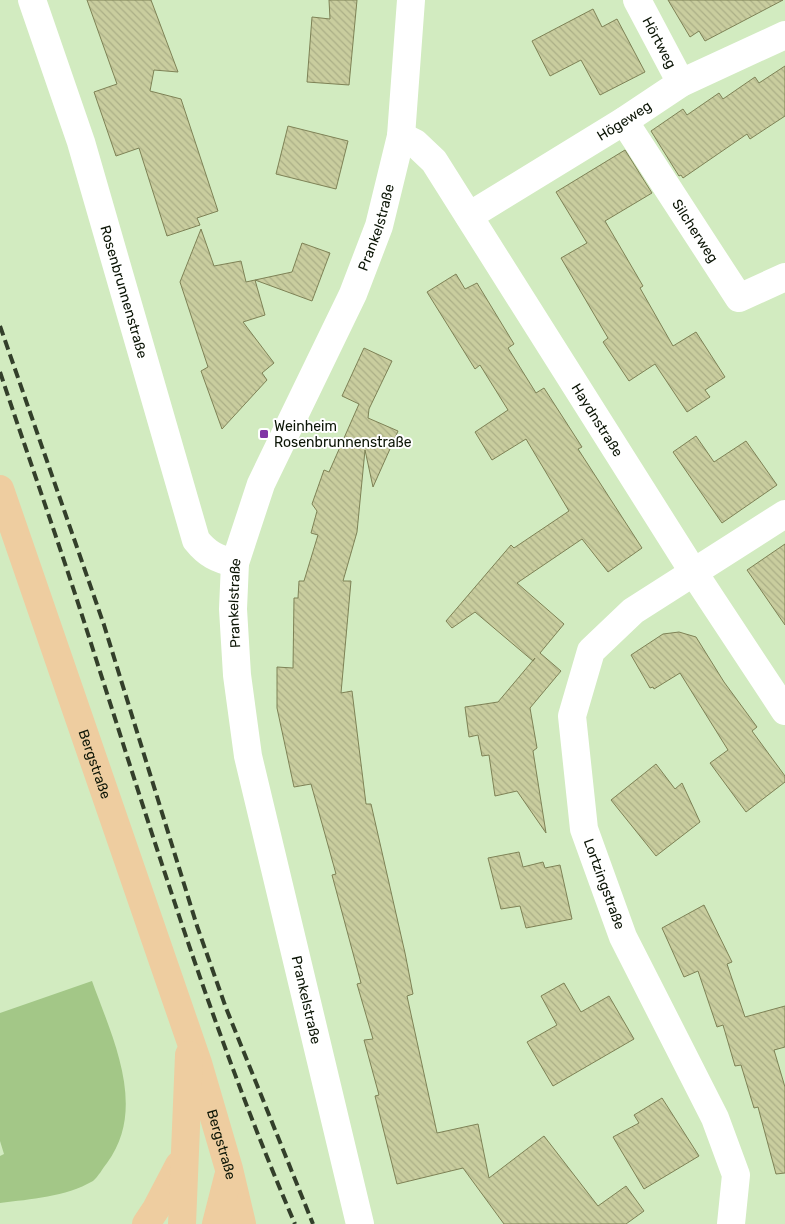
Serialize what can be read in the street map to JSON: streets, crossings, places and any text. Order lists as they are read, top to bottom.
{
  "streets": {
    "main road": ["Bergstraße"],
    "street": [
      "Hörtweg",
      "Högeweg",
      "Prankelstraße",
      "Silcherweg",
      "Rosenbrunnenstraße",
      "Haydnstraße",
      "Lortzingstraße"
    ]
  },
  "crossings": [
    ["Hörtweg", "Högeweg"],
    ["Högeweg", "Silcherweg"],
    ["Högeweg", "Haydnstraße"],
    ["Prankelstraße", "Rosenbrunnenstraße"],
    ["Prankelstraße", "Haydnstraße"],
    ["Haydnstraße", "Lortzingstraße"]
  ],
  "places": {
    "transit": ["Weinheim Rosenbrunnenstraße"]
  }
}
